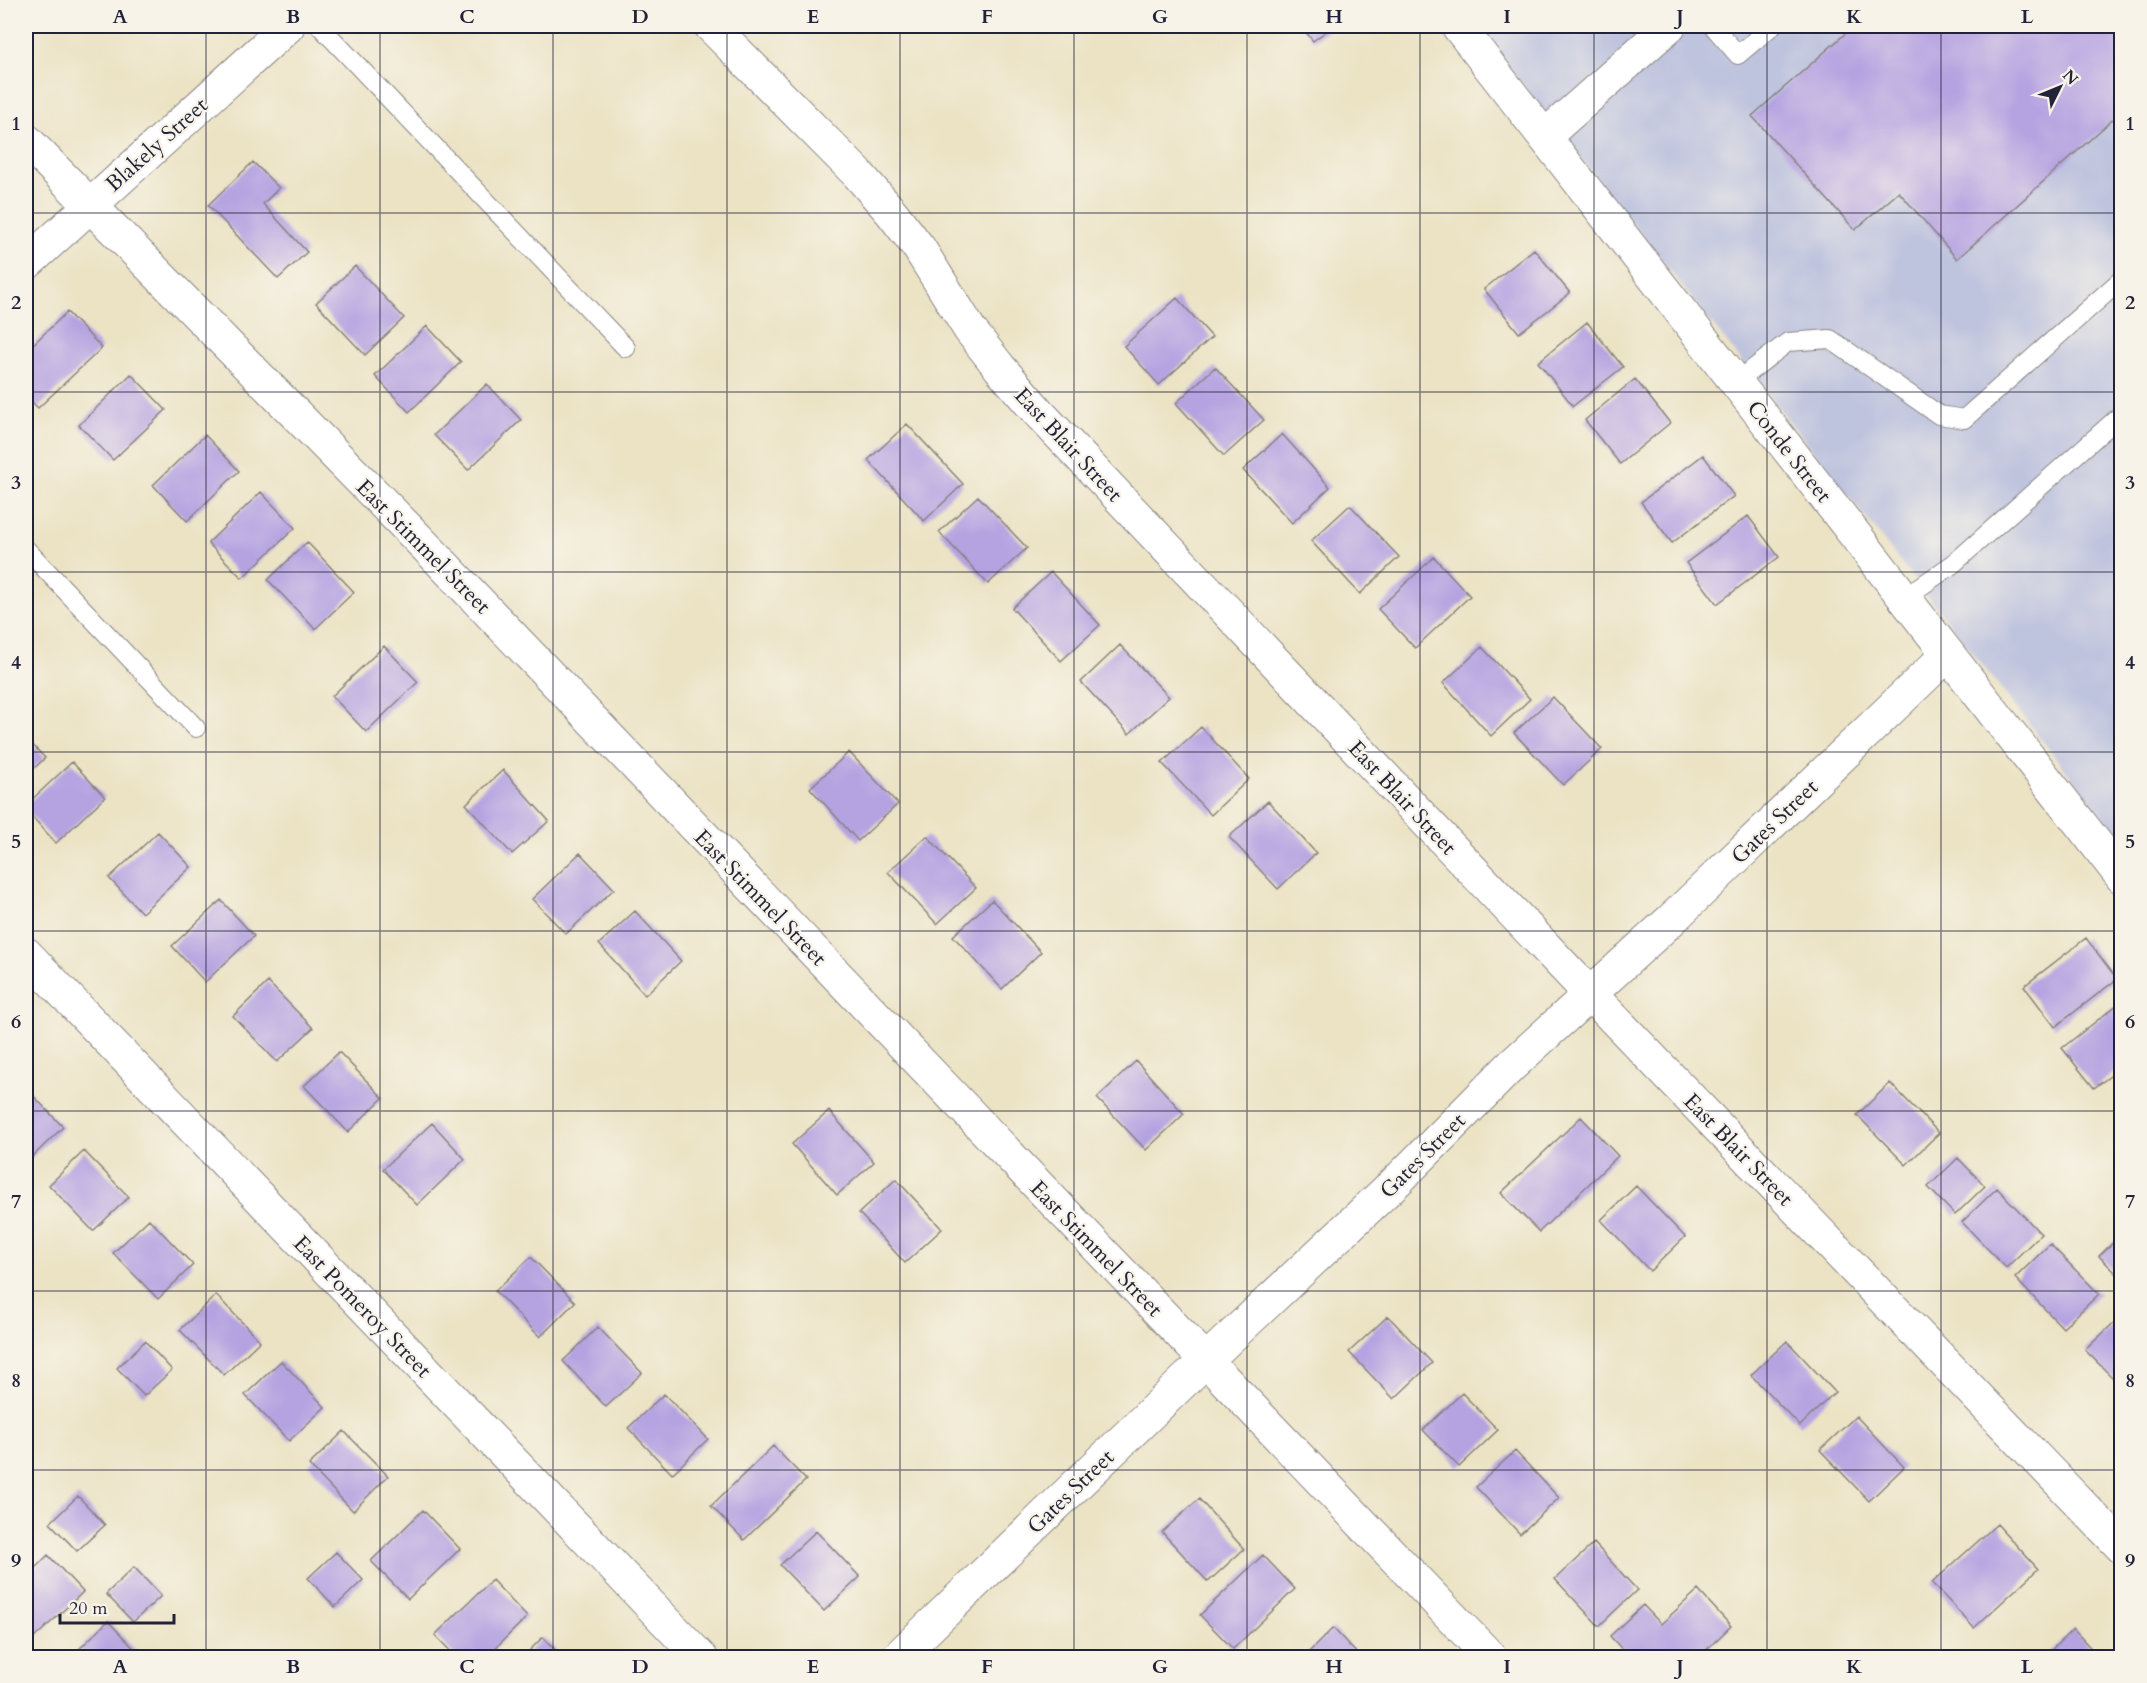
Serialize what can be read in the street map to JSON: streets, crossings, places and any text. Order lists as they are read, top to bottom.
{
  "streets": {
    "street": [
      "Blakely Street",
      "East Blair Street",
      "Conde Street",
      "East Stimmel Street",
      "Gates Street",
      "East Pomeroy Street"
    ]
  },
  "crossings": [
    ["Blakely Street", "East Stimmel Street"],
    ["East Blair Street", "Gates Street"],
    ["Conde Street", "Gates Street"],
    ["East Stimmel Street", "Gates Street"]
  ],
  "scale_bar": "20 m",
  "north": "top right",
  "grid": {
    "columns": [
      "A",
      "B",
      "C",
      "D",
      "E",
      "F",
      "G",
      "H",
      "I",
      "J",
      "K",
      "L"
    ],
    "rows": [
      "1",
      "2",
      "3",
      "4",
      "5",
      "6",
      "7",
      "8",
      "9"
    ]
  }
}
